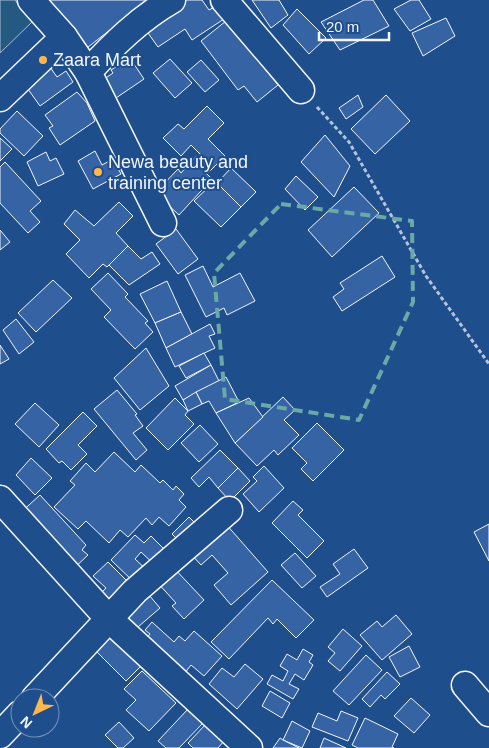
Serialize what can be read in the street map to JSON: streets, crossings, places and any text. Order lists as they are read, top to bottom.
{
  "places": ["Zaara Mart", "Newa beauty and training center"],
  "scale_bar": "20 m",
  "north": "bottom left"
}
